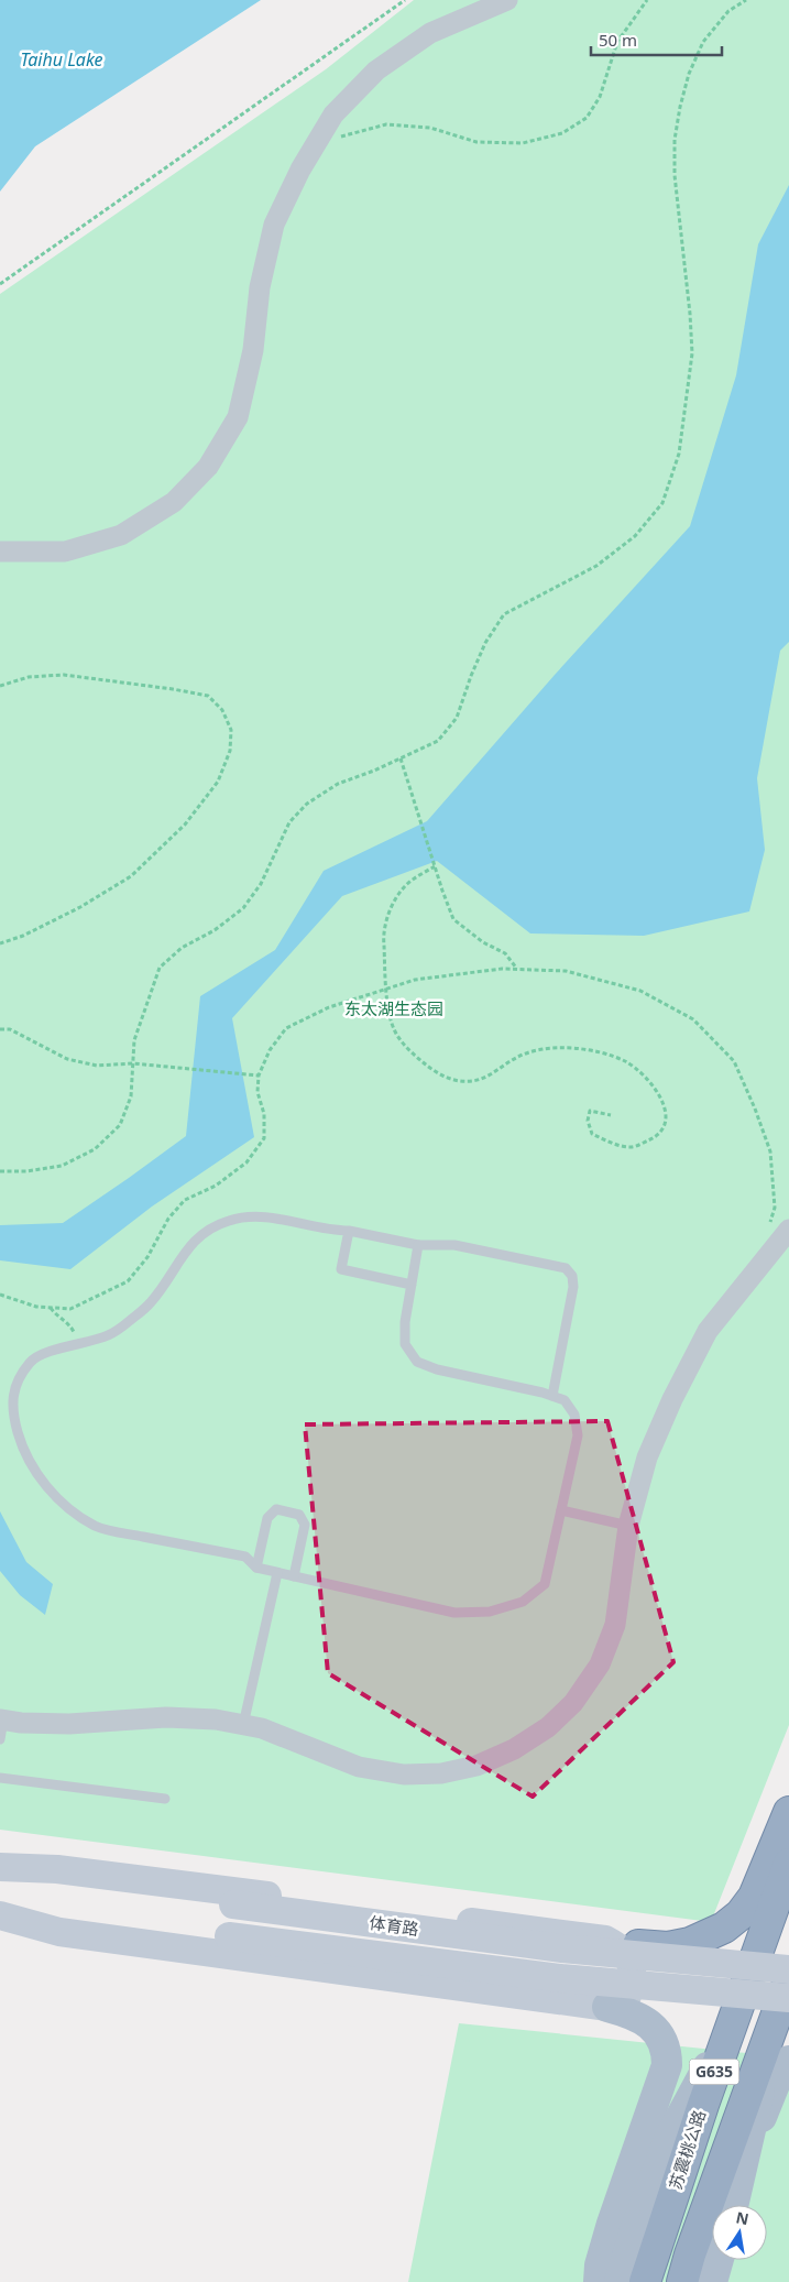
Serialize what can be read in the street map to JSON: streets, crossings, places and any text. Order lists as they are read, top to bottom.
{
  "streets": {
    "highway": ["G635", "苏震桃公路"],
    "main road": ["体育路"]
  },
  "crossings": [
    ["体育路", "G635"]
  ],
  "water": ["Taihu Lake"],
  "parks": ["东太湖生态园"],
  "scale_bar": "50 m",
  "north": "top"
}
